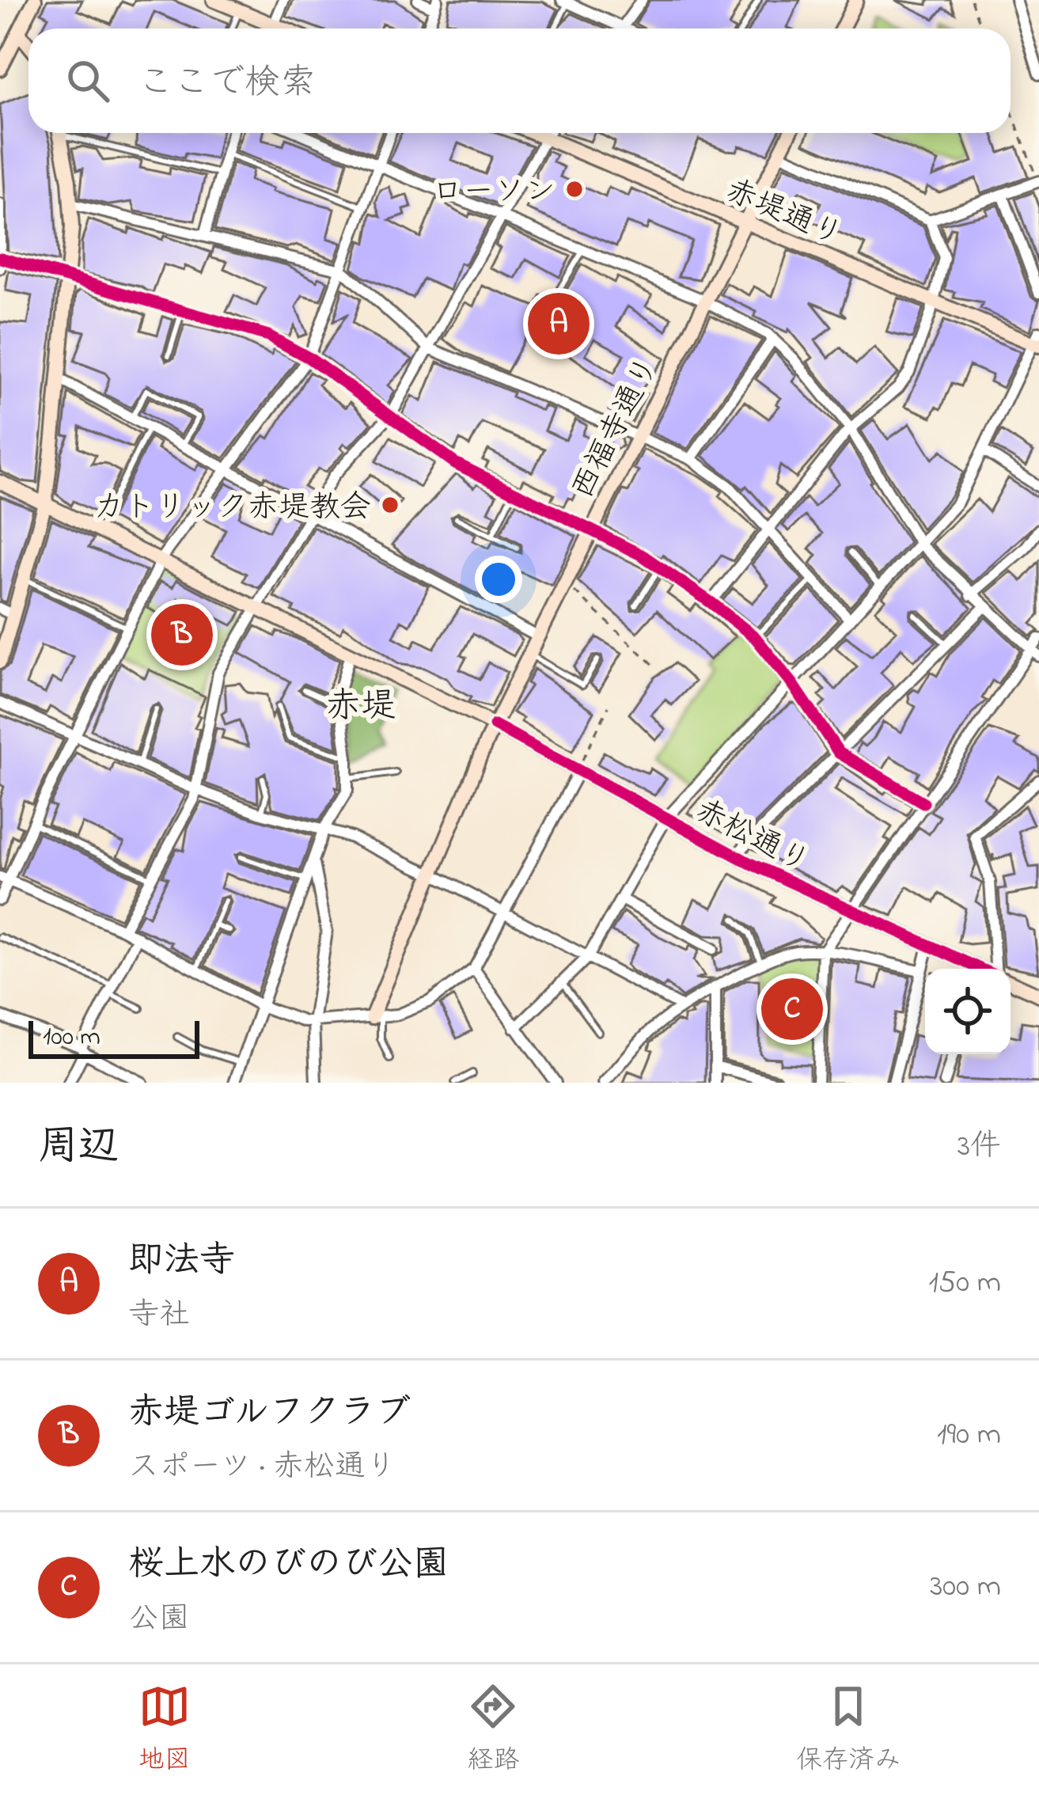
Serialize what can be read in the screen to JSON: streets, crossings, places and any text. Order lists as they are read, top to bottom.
{
  "streets": {
    "street": ["赤堤通り", "西福寺通り", "赤松通り"]
  },
  "crossings": [
    ["赤堤通り", "西福寺通り"],
    ["西福寺通り", "赤松通り"]
  ],
  "districts": ["赤堤"],
  "places": ["ローソン", "カトリック赤堤教会"],
  "scale_bar": "100 m",
  "page": {
    "search": "ここで検索",
    "pins": ["A", "B", "C"],
    "scale": "100 m",
    "heading": ["周辺", "3件"],
    "list": [
      {
        "mark": "A",
        "name": "即法寺",
        "note": "寺社",
        "value": "150 m"
      },
      {
        "mark": "B",
        "name": "赤堤ゴルフクラブ",
        "note": "スポーツ · 赤松通り",
        "value": "190 m"
      },
      {
        "mark": "C",
        "name": "桜上水のびのび公園",
        "note": "公園",
        "value": "300 m"
      }
    ],
    "nav": ["地図", "経路", "保存済み"]
  }
}
